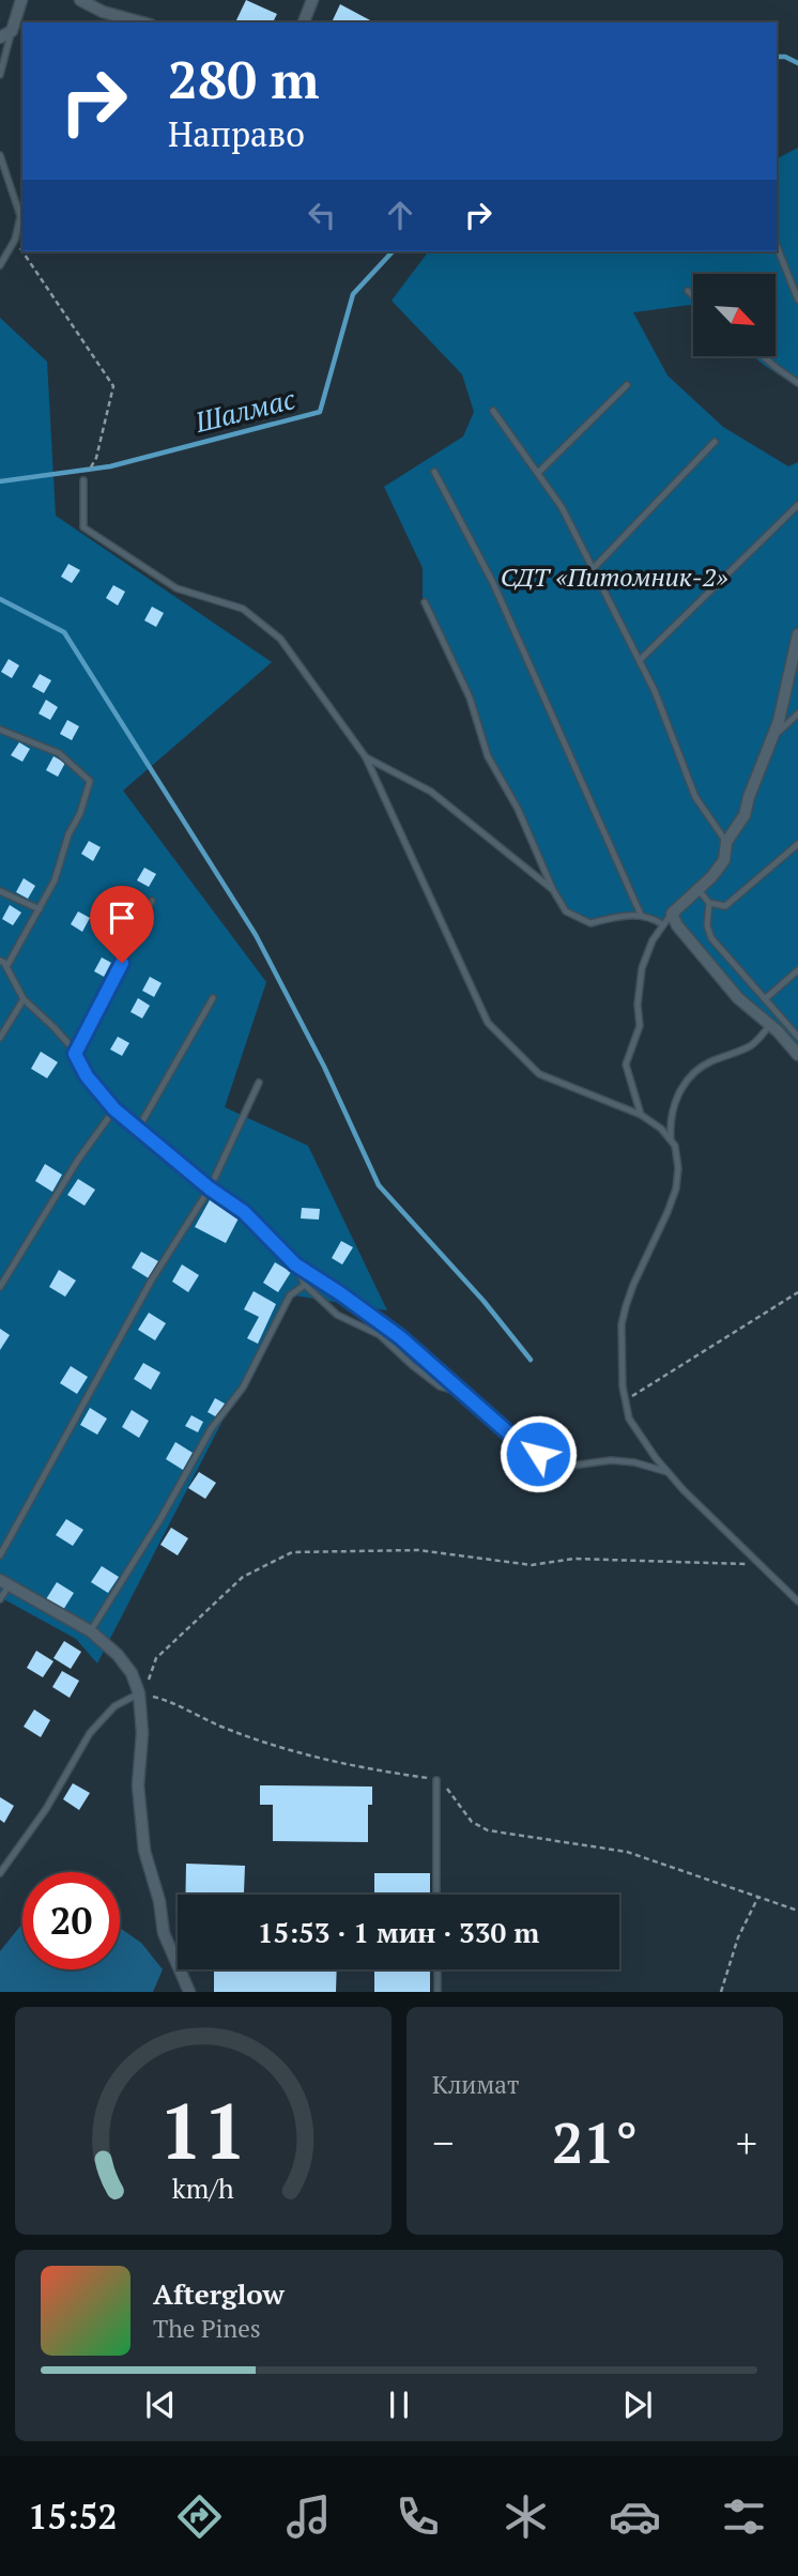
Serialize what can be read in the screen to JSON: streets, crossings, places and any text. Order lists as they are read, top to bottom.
{
  "water": ["Шалмас"],
  "parks": ["СДТ «Питомник-2»"],
  "north": "bottom right",
  "page": {
    "turn": ["280 m", "Направо"],
    "limit": "20",
    "trip": "15:53 · 1 мин · 330 m",
    "tile": "Климат",
    "heat": ["−", "21°", "+"],
    "song": ["Afterglow", "The Pines"],
    "tabs": "15:52",
    "gauge": ["11", "km/h"]
  }
}
